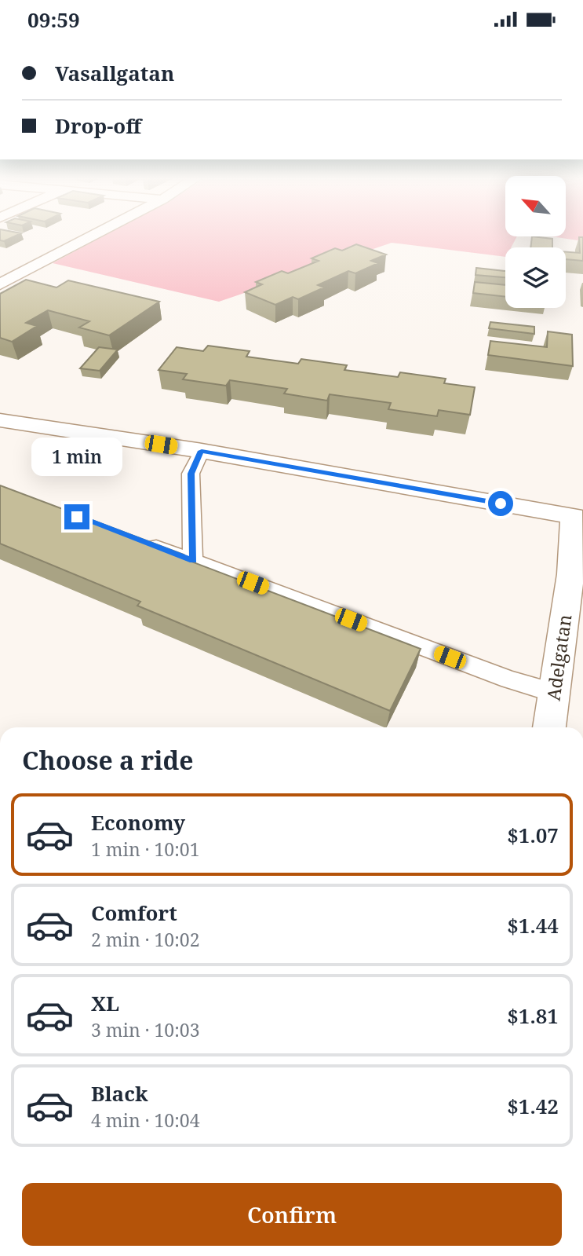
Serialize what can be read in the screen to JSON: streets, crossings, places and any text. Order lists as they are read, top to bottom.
{
  "streets": {
    "street": ["Adelgatan"]
  },
  "north": "top left",
  "page": {
    "status": "09:59",
    "banner": ["Vasallgatan", "Drop-off"],
    "bubble": "1 min",
    "heading": "Choose a ride",
    "list": [
      {
        "name": "Economy",
        "note": "1 min · 10:01",
        "value": "$1.07"
      },
      {
        "name": "Comfort",
        "note": "2 min · 10:02",
        "value": "$1.44"
      },
      {
        "name": "XL",
        "note": "3 min · 10:03",
        "value": "$1.81"
      },
      {
        "name": "Black",
        "note": "4 min · 10:04",
        "value": "$1.42"
      }
    ],
    "buttons": "Confirm"
  }
}
